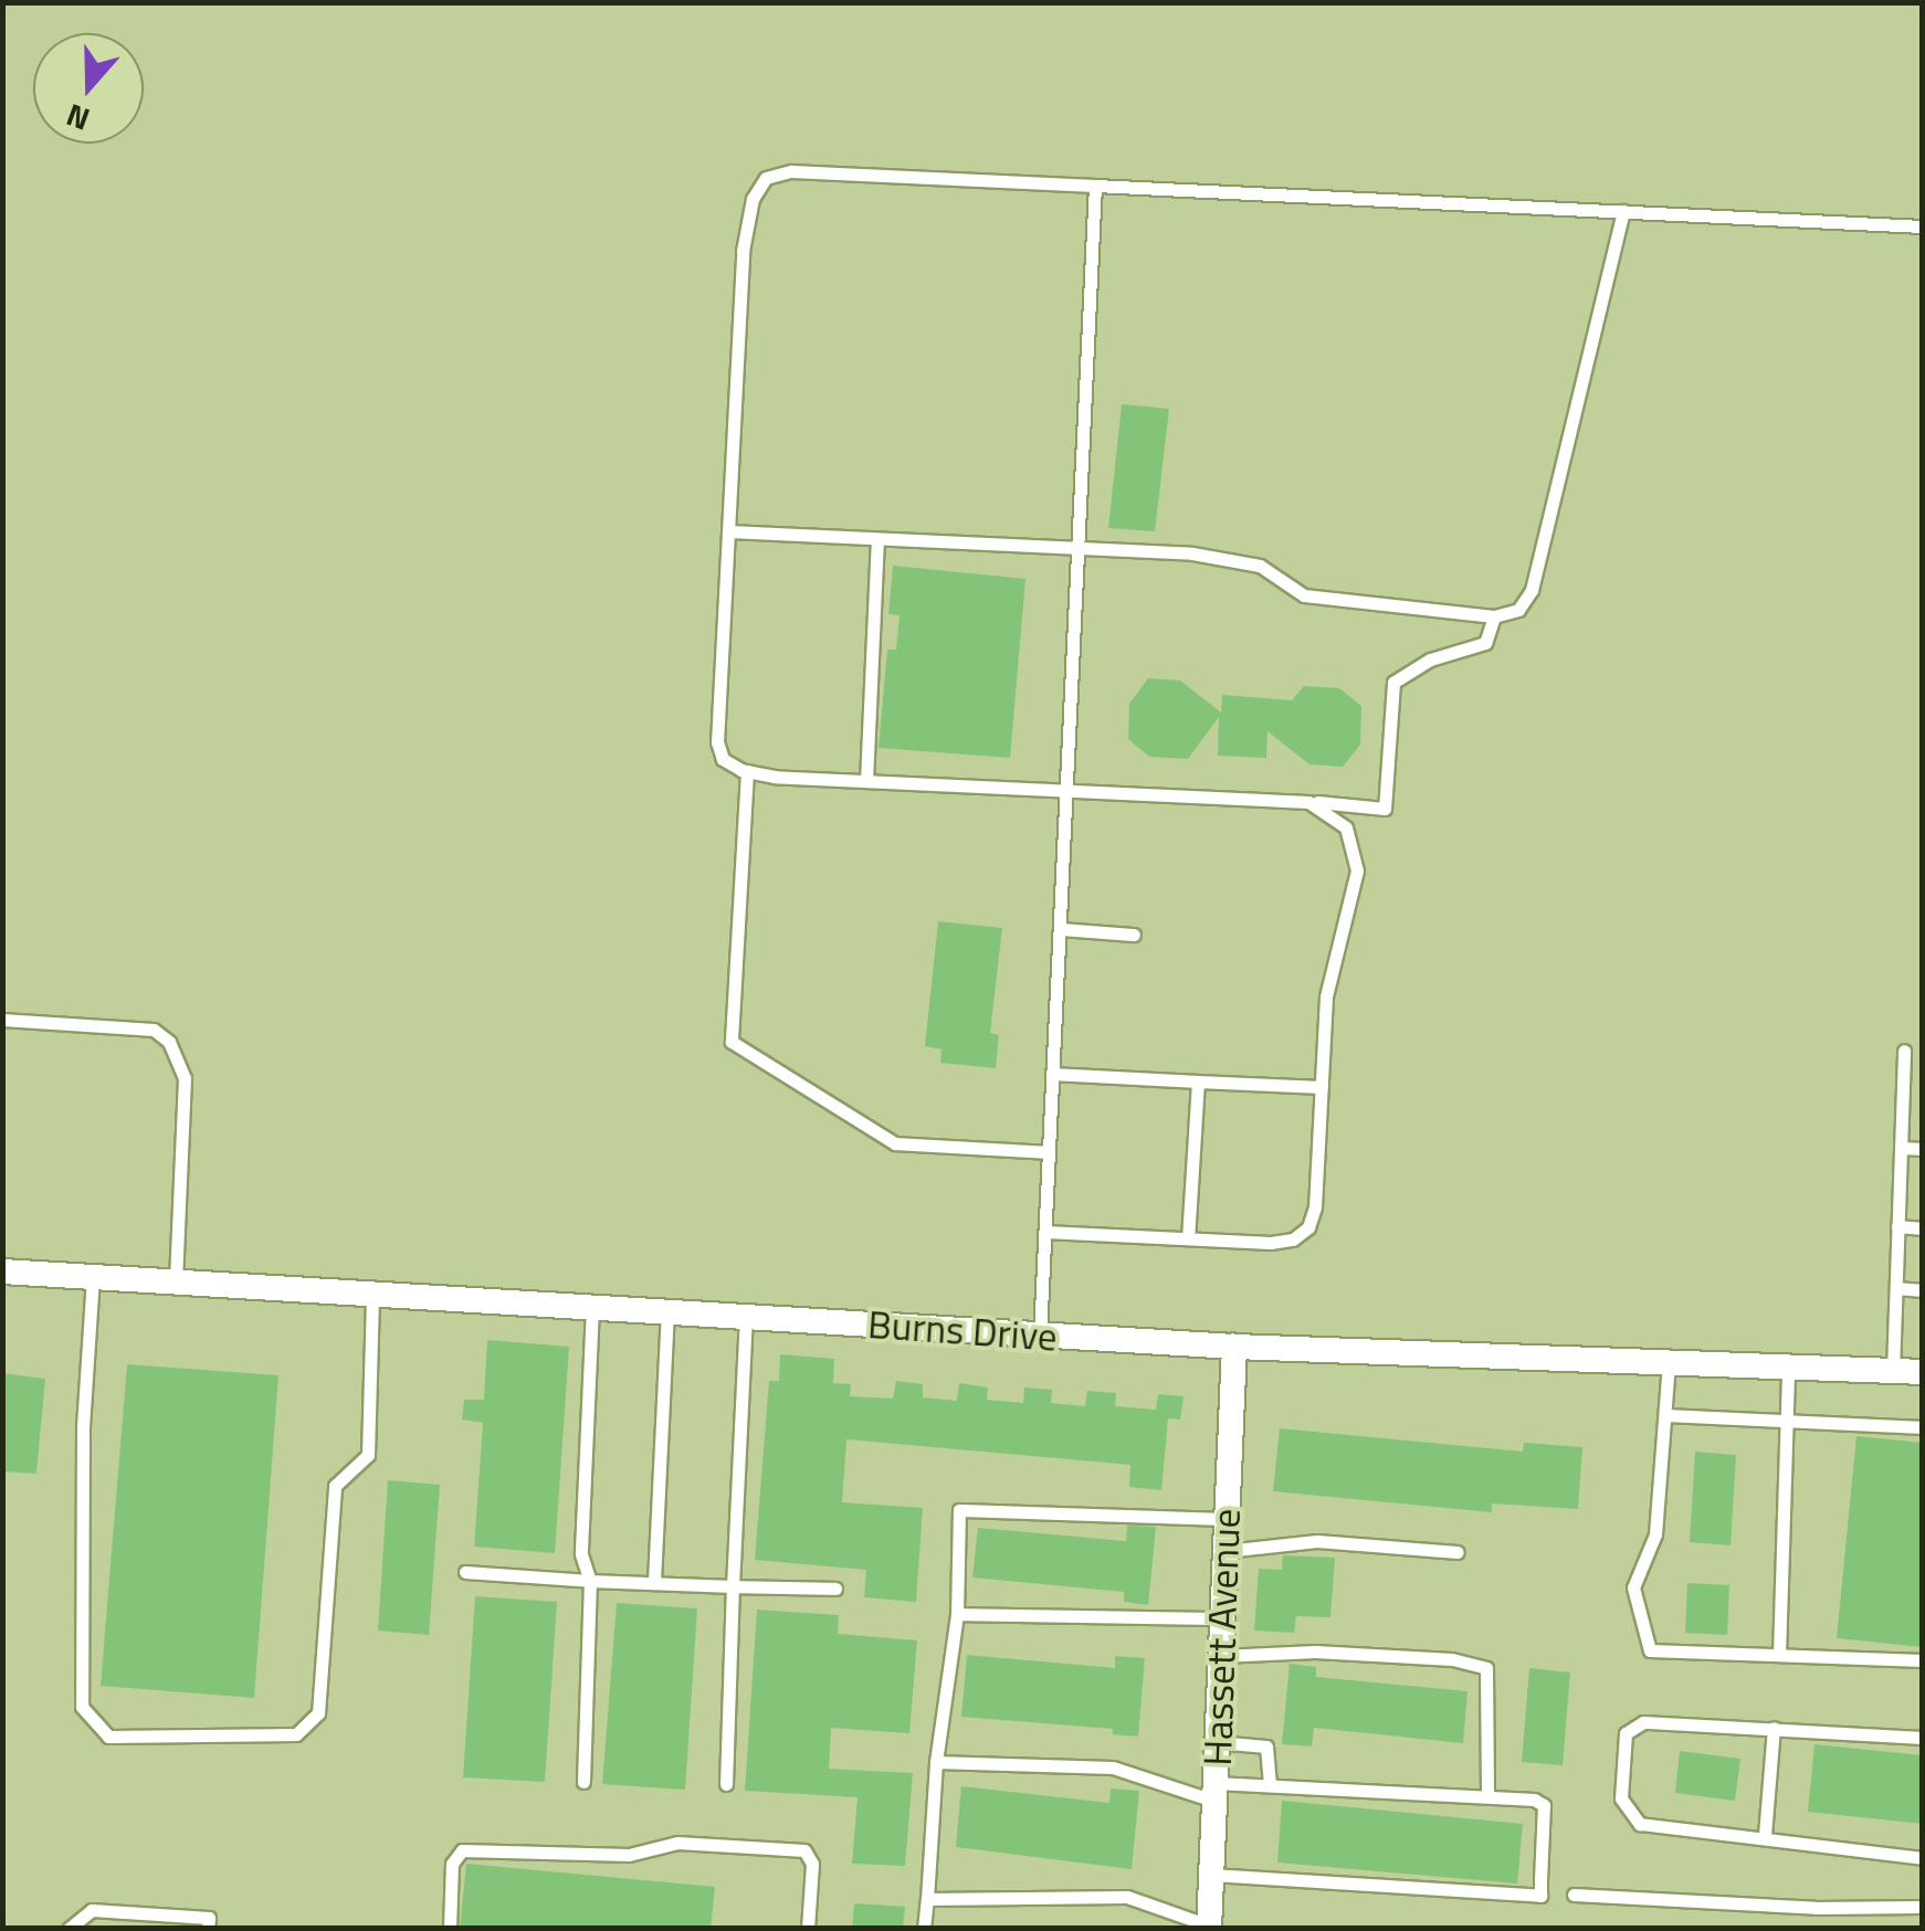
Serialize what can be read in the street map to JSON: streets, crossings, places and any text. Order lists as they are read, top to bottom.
{
  "streets": {
    "street": ["Burns Drive", "Hassett Avenue"]
  },
  "crossings": [
    ["Burns Drive", "Hassett Avenue"]
  ],
  "north": "bottom"
}
